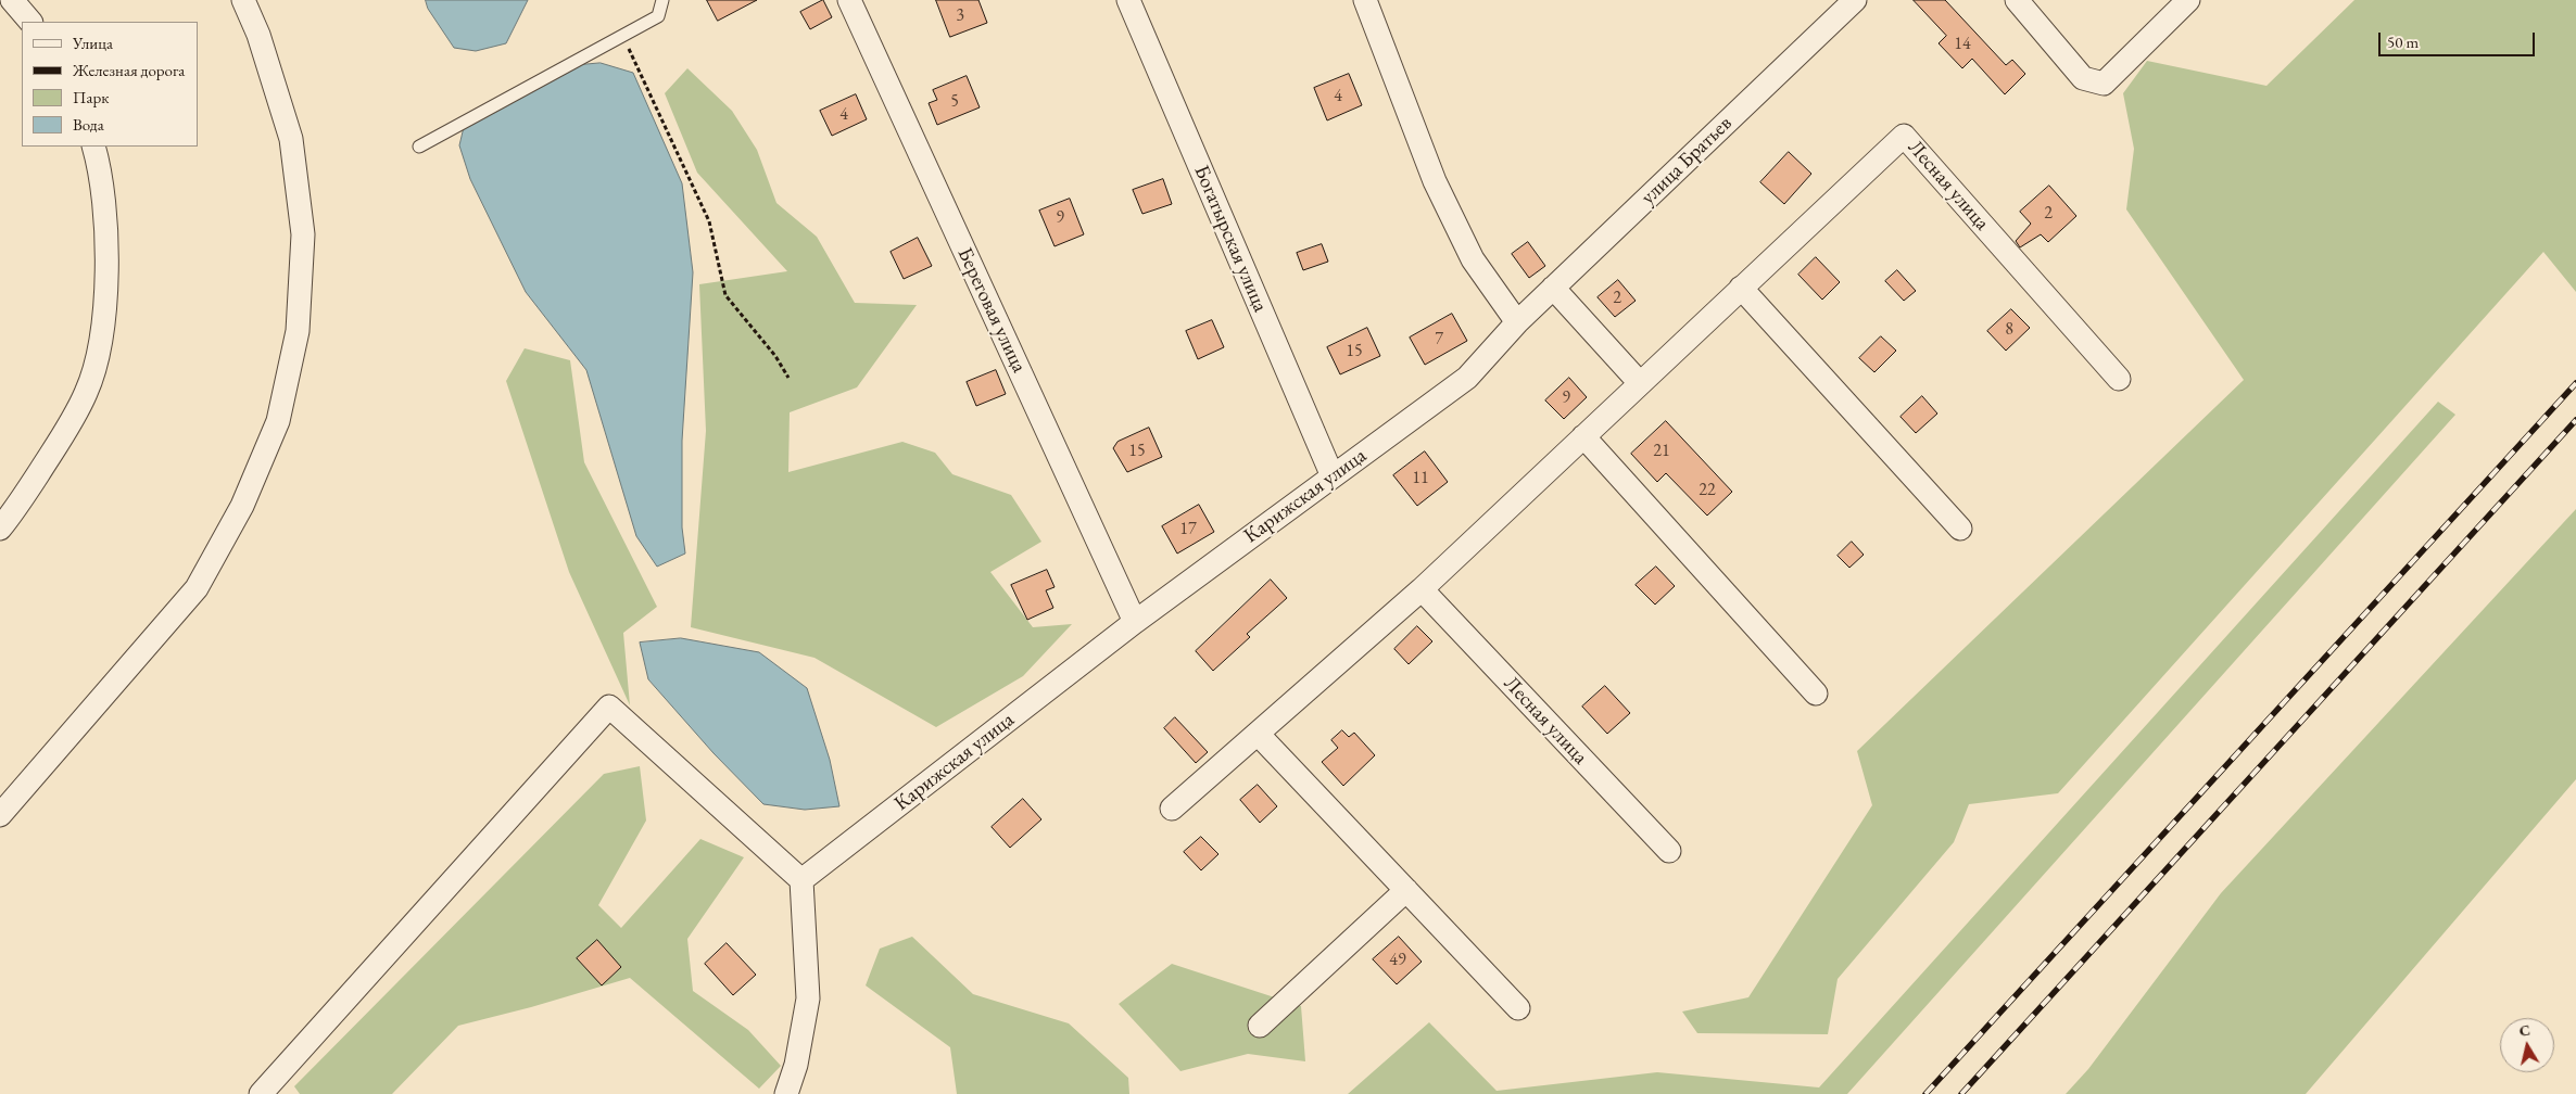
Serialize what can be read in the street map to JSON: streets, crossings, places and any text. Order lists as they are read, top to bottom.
{
  "streets": {
    "street": [
      "улица Братьев",
      "Лесная улица",
      "Богатырская улица",
      "Береговая улица",
      "Карижская улица"
    ]
  },
  "crossings": [
    ["улица Братьев", "Карижская улица"],
    ["Богатырская улица", "Карижская улица"],
    ["Береговая улица", "Карижская улица"]
  ],
  "house_numbers": [
    "3",
    "14",
    "4",
    "5",
    "4",
    "2",
    "9",
    "2",
    "8",
    "7",
    "15",
    "9",
    "15",
    "21",
    "11",
    "22",
    "17",
    "49"
  ],
  "legend": [
    "Улица",
    "Железная дорога",
    "Парк",
    "Вода"
  ],
  "scale_bar": "50 m",
  "north": "top"
}
